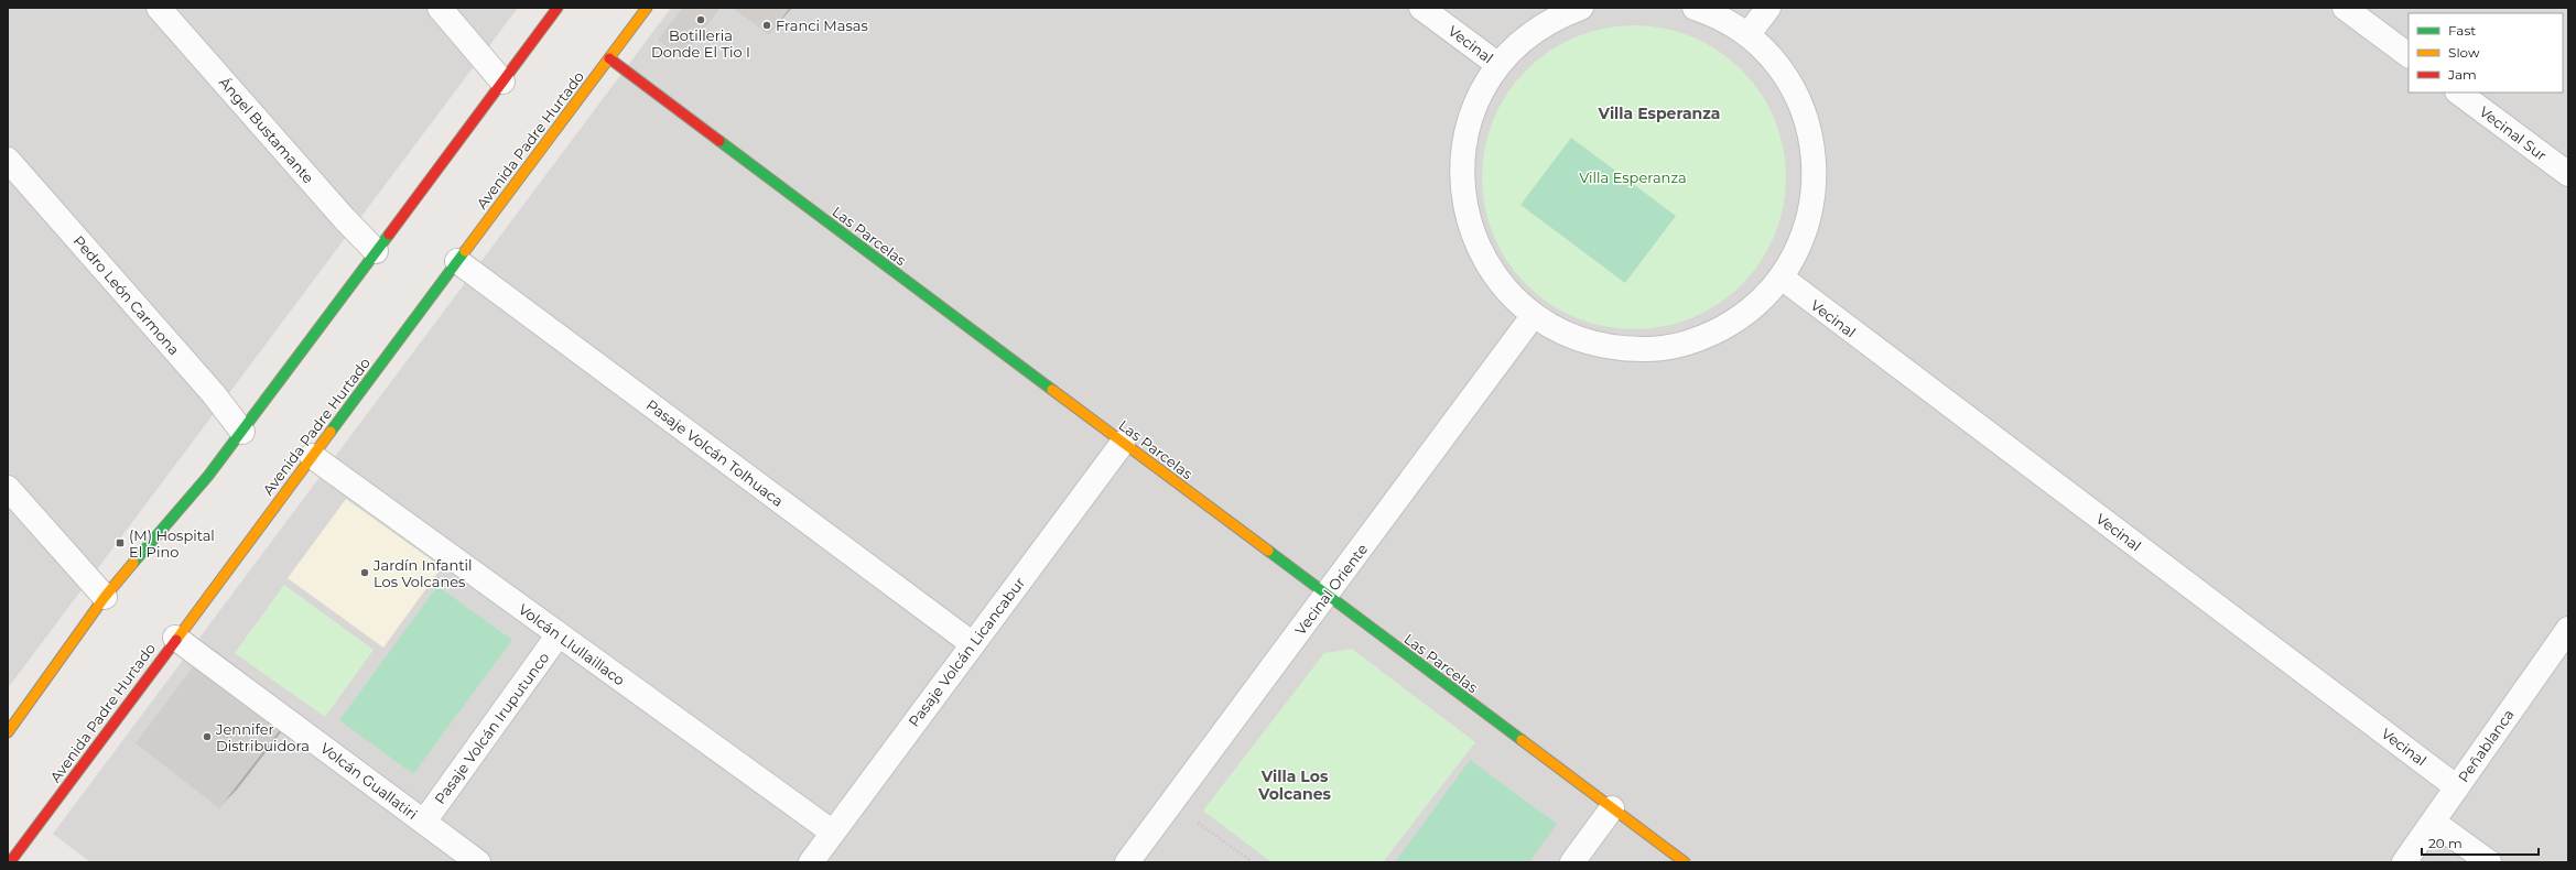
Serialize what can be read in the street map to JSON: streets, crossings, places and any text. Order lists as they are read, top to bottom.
{
  "streets": {
    "main road": ["Avenida Padre Hurtado", "Las Parcelas"],
    "street": [
      "Vecinal",
      "Ángel Bustamante",
      "Vecinal Sur",
      "Pedro León Carmona",
      "Pasaje Volcán Tolhuaca",
      "Vecinal Oriente",
      "Volcán Llullaillaco",
      "Pasaje Volcán Licancabur",
      "Pasaje Volcán Iruputunco",
      "Peñablanca",
      "Volcán Guallatiri"
    ]
  },
  "crossings": [
    ["Vecinal", "Peñablanca"],
    ["Avenida Padre Hurtado", "Las Parcelas"],
    ["Avenida Padre Hurtado", "Pasaje Volcán Tolhuaca"],
    ["Avenida Padre Hurtado", "Volcán Llullaillaco"],
    ["Avenida Padre Hurtado", "Volcán Guallatiri"],
    ["Las Parcelas", "Vecinal Oriente"],
    ["Las Parcelas", "Pasaje Volcán Licancabur"],
    ["Pasaje Volcán Tolhuaca", "Pasaje Volcán Licancabur"],
    ["Volcán Llullaillaco", "Pasaje Volcán Licancabur"],
    ["Volcán Llullaillaco", "Pasaje Volcán Iruputunco"],
    ["Pasaje Volcán Iruputunco", "Volcán Guallatiri"]
  ],
  "districts": ["Villa Esperanza", "Villa Los Volcanes"],
  "parks": ["Villa Esperanza"],
  "places": {
    "other": [
      "Botilleria Donde El Tio I",
      "Franci Masas",
      "Jardín Infantil Los Volcanes",
      "Jennifer Distribuidora"
    ],
    "transit": ["(M) Hospital El Pino"]
  },
  "legend": ["Fast", "Slow", "Jam"],
  "scale_bar": "20 m"
}
